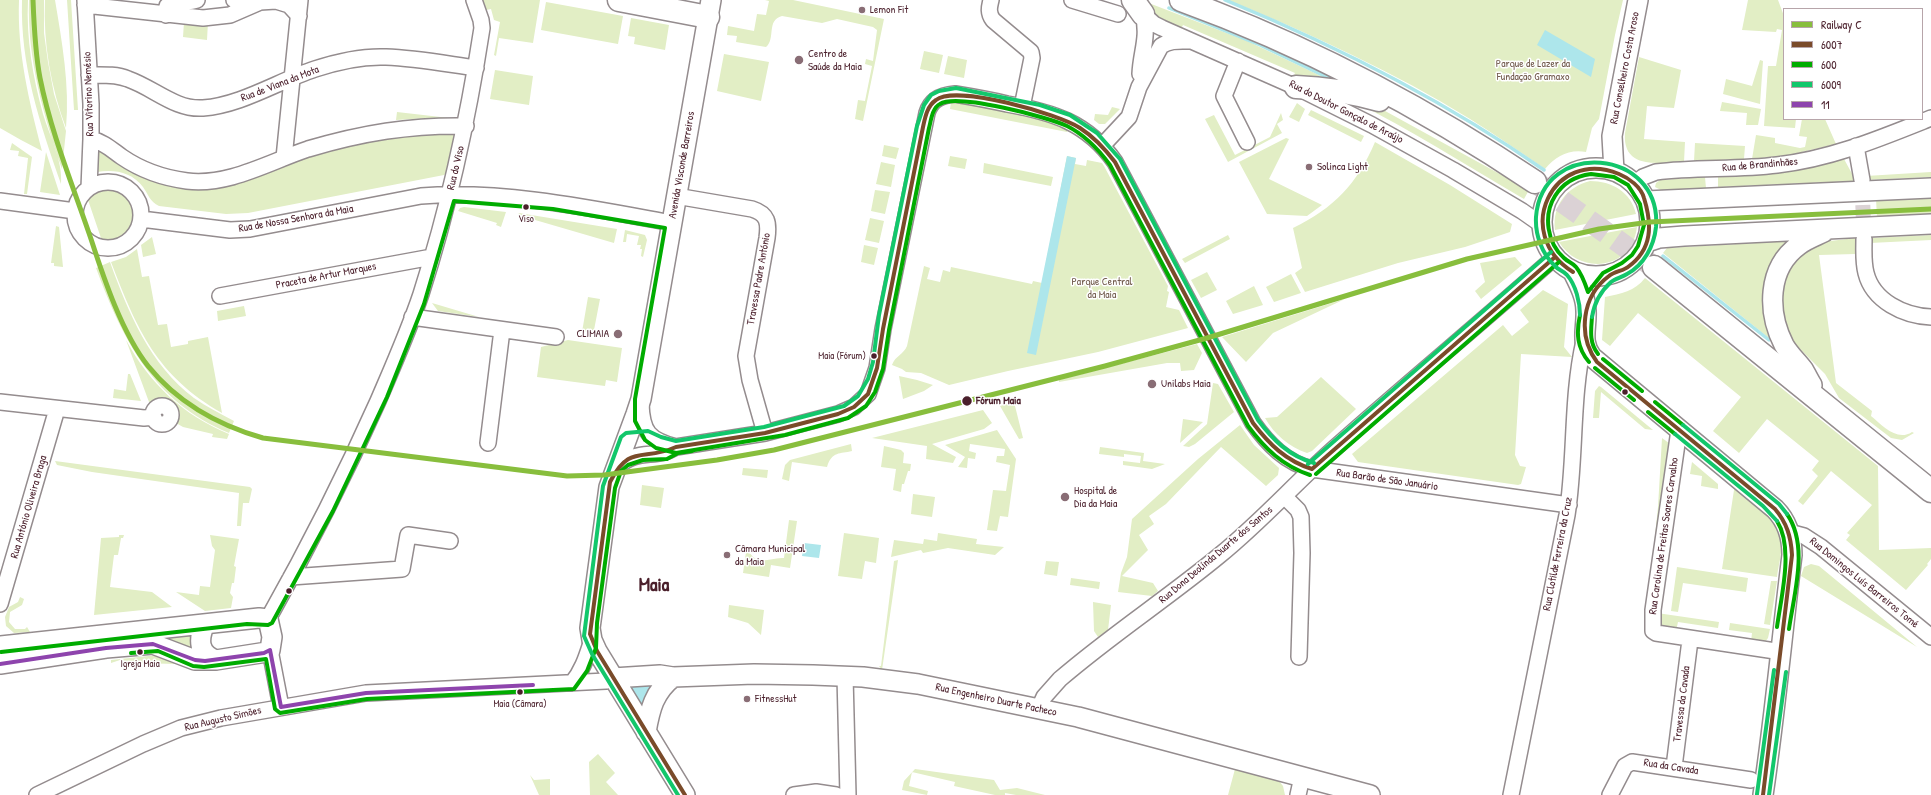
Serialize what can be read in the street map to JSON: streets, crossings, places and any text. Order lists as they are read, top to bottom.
{
  "streets": {
    "main road": [
      "Rua Conselheiro Costa Aroso",
      "Avenida Visconde Barreiros",
      "Rua Clotilde Ferreira da Cruz",
      "Rua Engenheiro Duarte Pacheco"
    ],
    "street": [
      "Rua de Viana da Mota",
      "Rua Vitorino Nemésio",
      "Rua do Doutor Gonçalo de Araújo",
      "Rua de Brandinhães",
      "Rua do Viso",
      "Rua de Nossa Senhora da Maia",
      "Praceta de Artur Marques",
      "Travessa Padre António",
      "Rua Barão de São Januário",
      "Rua António Oliveira Braga",
      "Rua Carolina de Freitas Soares Carvalho",
      "Rua Dona Deolínda Duarte dos Santos",
      "Rua Domingos Luís Barreiros Tomé",
      "Travessa da Cavada",
      "Rua Augusto Simões",
      "Rua da Cavada"
    ]
  },
  "crossings": [
    ["Rua Conselheiro Costa Aroso", "Rua do Doutor Gonçalo de Araújo"],
    ["Rua Conselheiro Costa Aroso", "Rua de Brandinhães"],
    ["Rua Conselheiro Costa Aroso", "Rua Clotilde Ferreira da Cruz"],
    ["Rua Conselheiro Costa Aroso", "Rua Dona Deolínda Duarte dos Santos"],
    ["Rua de Viana da Mota", "Rua Vitorino Nemésio"],
    ["Rua de Viana da Mota", "Rua do Viso"],
    ["Rua Vitorino Nemésio", "Rua de Nossa Senhora da Maia"],
    ["Rua do Doutor Gonçalo de Araújo", "Rua de Brandinhães"],
    ["Rua do Doutor Gonçalo de Araújo", "Rua Clotilde Ferreira da Cruz"],
    ["Rua do Doutor Gonçalo de Araújo", "Rua Dona Deolínda Duarte dos Santos"],
    ["Avenida Visconde Barreiros", "Rua de Nossa Senhora da Maia"],
    ["Avenida Visconde Barreiros", "Travessa Padre António"],
    ["Rua de Brandinhães", "Rua Clotilde Ferreira da Cruz"],
    ["Rua de Brandinhães", "Rua Dona Deolínda Duarte dos Santos"],
    ["Rua do Viso", "Rua de Nossa Senhora da Maia"],
    ["Rua do Viso", "Praceta de Artur Marques"],
    ["Travessa Padre António", "Rua Barão de São Januário"],
    ["Rua Barão de São Januário", "Rua Clotilde Ferreira da Cruz"],
    ["Rua Barão de São Januário", "Rua Dona Deolínda Duarte dos Santos"],
    ["Rua Carolina de Freitas Soares Carvalho", "Travessa da Cavada"],
    ["Rua Clotilde Ferreira da Cruz", "Rua Dona Deolínda Duarte dos Santos"],
    ["Rua Dona Deolínda Duarte dos Santos", "Rua Engenheiro Duarte Pacheco"],
    ["Rua Engenheiro Duarte Pacheco", "Rua Augusto Simões"],
    ["Travessa da Cavada", "Rua da Cavada"]
  ],
  "districts": ["Maia"],
  "parks": ["Parque de Lazer da Fundação Gramaxo", "Parque Central da Maia"],
  "places": [
    "Lemon Fit",
    "Centro de Saúde da Maia",
    "Solinca Light",
    "Viso",
    "CLIMAIA",
    "Maia (Fórum)",
    "Unilabs Maia",
    "Fórum Maia",
    "Hospital de Dia da Maia",
    "Câmara Municipal da Maia",
    "Igreja Maia",
    "Maia (Câmara)",
    "FitnessHut"
  ],
  "lines": [
    "rail line C",
    "transit line 6009",
    "transit line 6007",
    "transit line 600",
    "transit line 11"
  ],
  "legend": [
    "Railway C",
    "6007",
    "600",
    "6009",
    "11"
  ]
}
